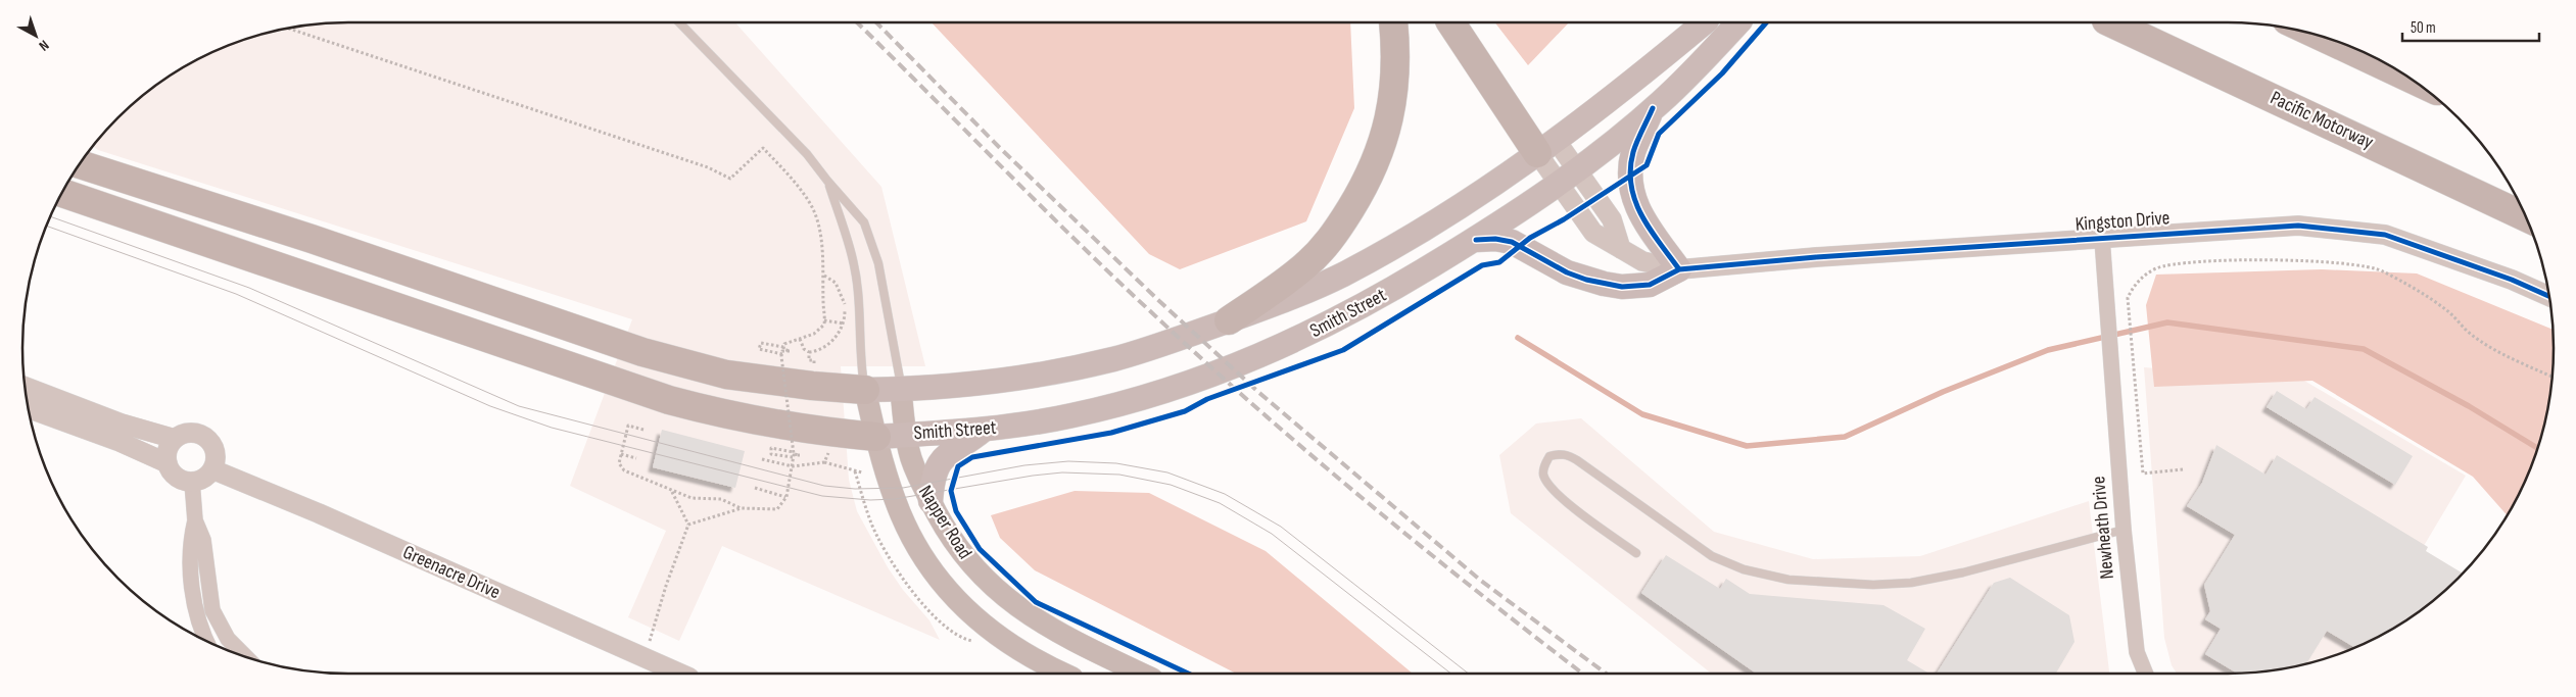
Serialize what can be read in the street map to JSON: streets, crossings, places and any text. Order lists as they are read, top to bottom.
{
  "streets": {
    "highway": ["Pacific Motorway"],
    "main road": ["Smith Street", "Napper Road"],
    "street": ["Kingston Drive", "Newheath Drive", "Greenacre Drive"]
  },
  "crossings": [
    ["Kingston Drive", "Smith Street"],
    ["Kingston Drive", "Newheath Drive"],
    ["Smith Street", "Napper Road"]
  ],
  "scale_bar": "50 m",
  "north": "bottom right"
}
